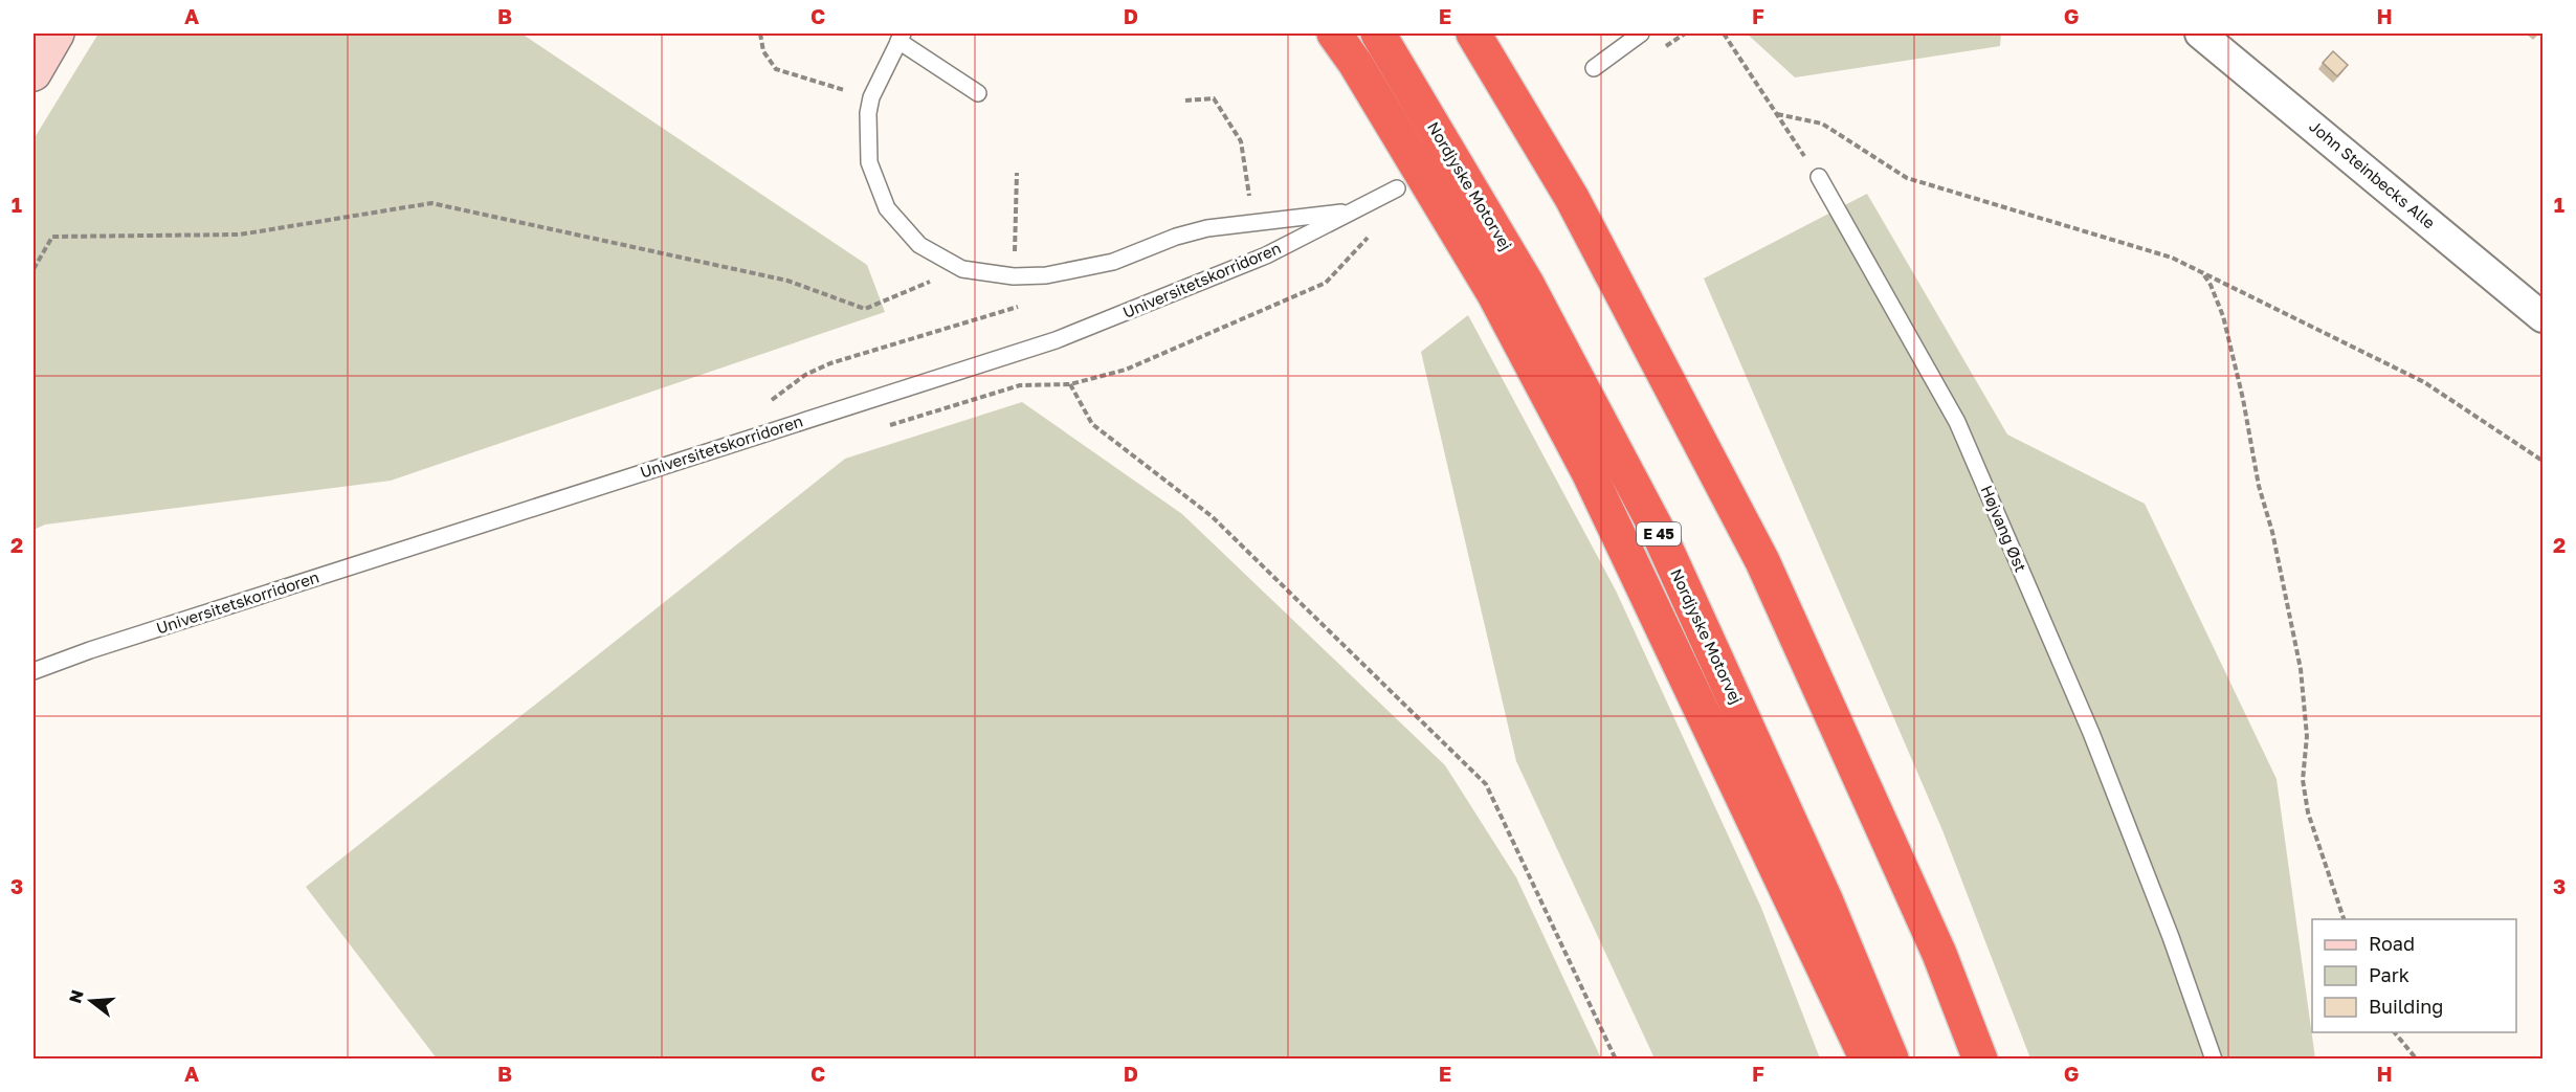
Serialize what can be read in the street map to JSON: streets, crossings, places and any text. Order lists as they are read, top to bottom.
{
  "streets": {
    "highway": ["Nordjyske Motorvej", "E 45"],
    "street": ["John Steinbecks Alle"],
    "lane": ["Universitetskorridoren", "Højvang Øst"]
  },
  "legend": ["Road", "Park", "Building"],
  "north": "left",
  "grid": {
    "columns": [
      "A",
      "B",
      "C",
      "D",
      "E",
      "F",
      "G",
      "H"
    ],
    "rows": ["1", "2", "3"]
  }
}
